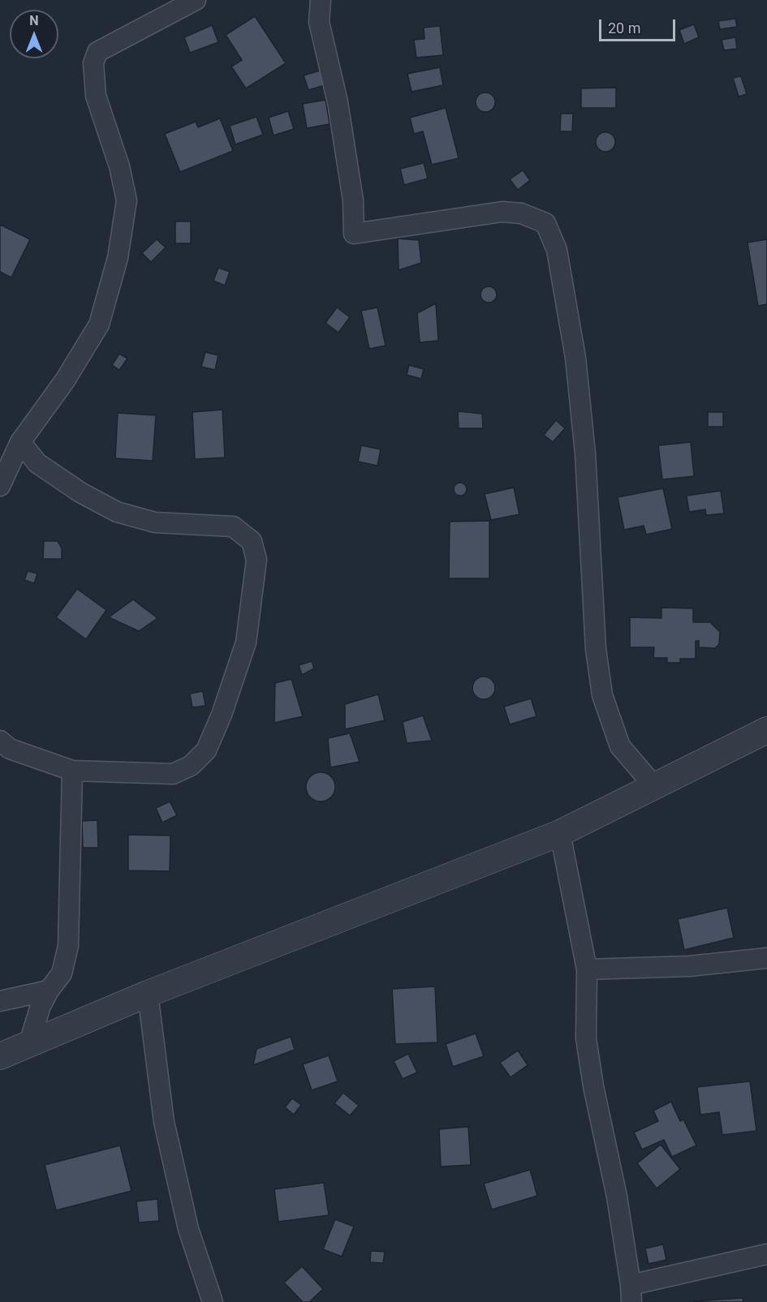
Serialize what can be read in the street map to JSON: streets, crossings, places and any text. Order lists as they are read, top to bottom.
{
  "scale_bar": "20 m",
  "north": "top"
}
